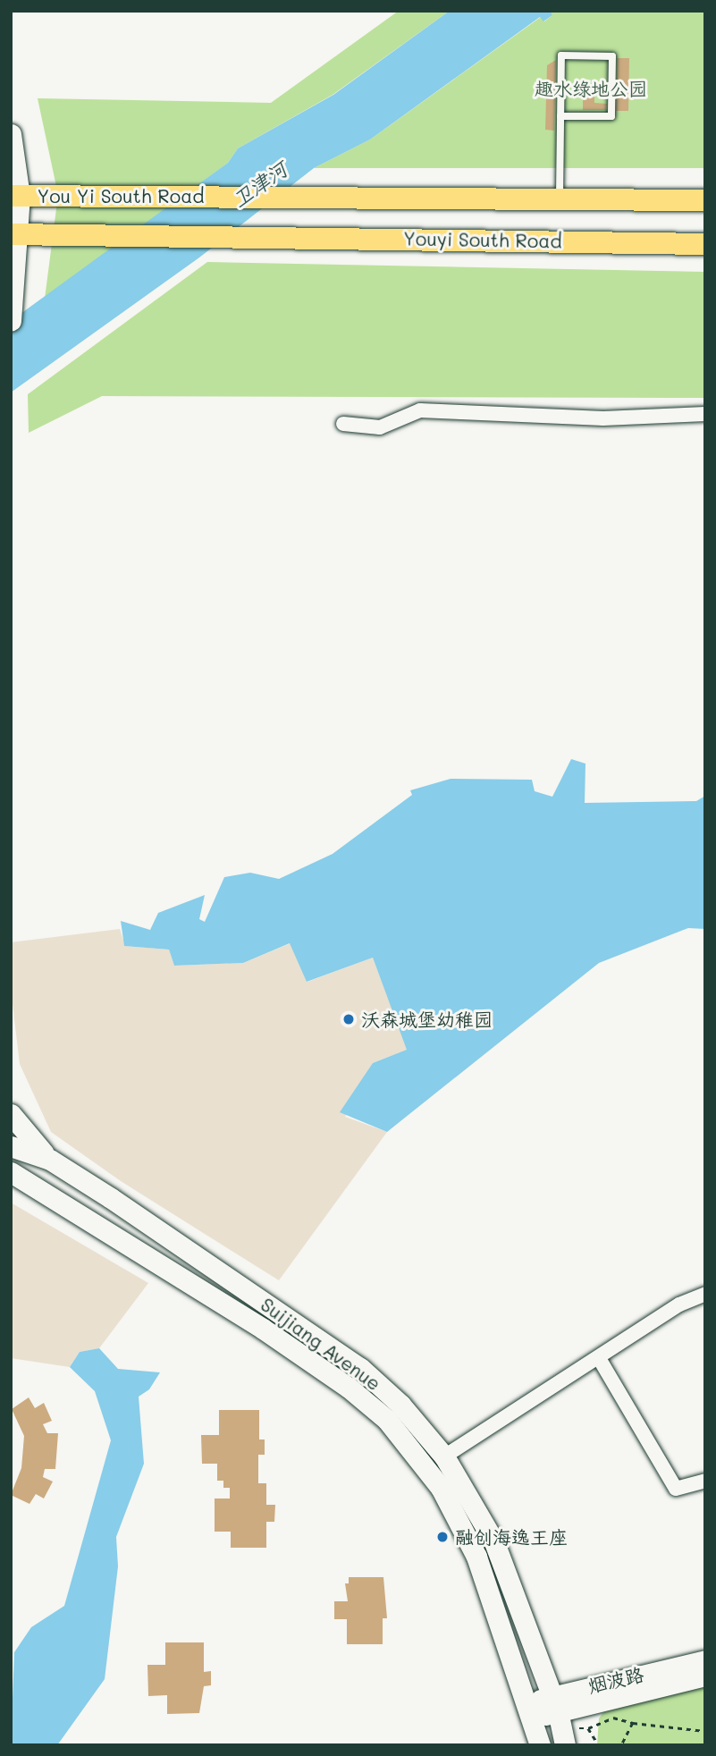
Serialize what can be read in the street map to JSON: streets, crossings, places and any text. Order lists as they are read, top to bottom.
{
  "streets": {
    "main road": [
      "You Yi South Road",
      "Youyi South Road",
      "Suijiang Avenue",
      "烟波路"
    ]
  },
  "crossings": [
    ["You Yi South Road", "Youyi South Road"],
    ["Suijiang Avenue", "烟波路"]
  ],
  "water": ["卫津河"],
  "parks": ["趣水绿地公园"],
  "places": ["沃森城堡幼稚园", "融创海逸王座"]
}
